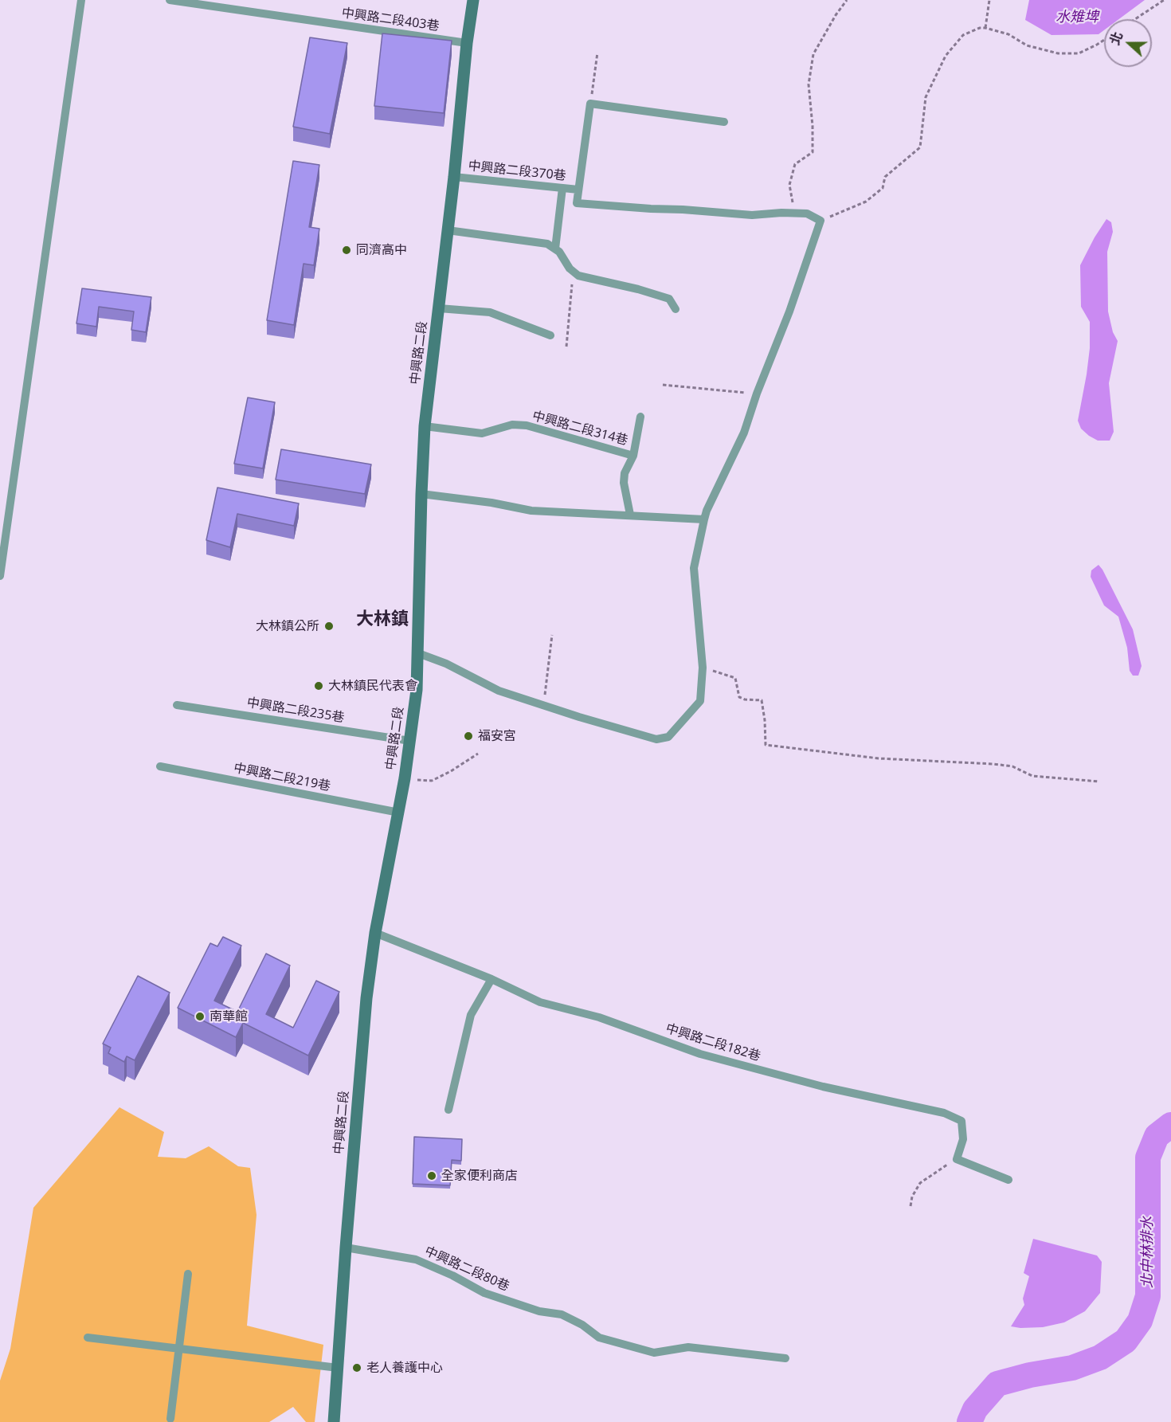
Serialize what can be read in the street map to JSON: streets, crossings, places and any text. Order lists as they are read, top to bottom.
{
  "streets": {
    "main road": ["中興路二段"],
    "lane": [
      "中興路二段403巷",
      "中興路二段370巷",
      "中興路二段314巷",
      "中興路二段235巷",
      "中興路二段219巷",
      "中興路二段182巷",
      "中興路二段80巷"
    ]
  },
  "crossings": [
    ["中興路二段403巷", "中興路二段"],
    ["中興路二段370巷", "中興路二段"],
    ["中興路二段", "中興路二段314巷"],
    ["中興路二段", "中興路二段235巷"],
    ["中興路二段", "中興路二段219巷"],
    ["中興路二段", "中興路二段182巷"],
    ["中興路二段", "中興路二段80巷"]
  ],
  "districts": ["大林鎮"],
  "water": ["水雉埤", "北中林排水"],
  "places": [
    "同濟高中",
    "大林鎮公所",
    "大林鎮民代表會",
    "福安宮",
    "南華館",
    "全家便利商店",
    "老人養護中心"
  ],
  "north": "left"
}
